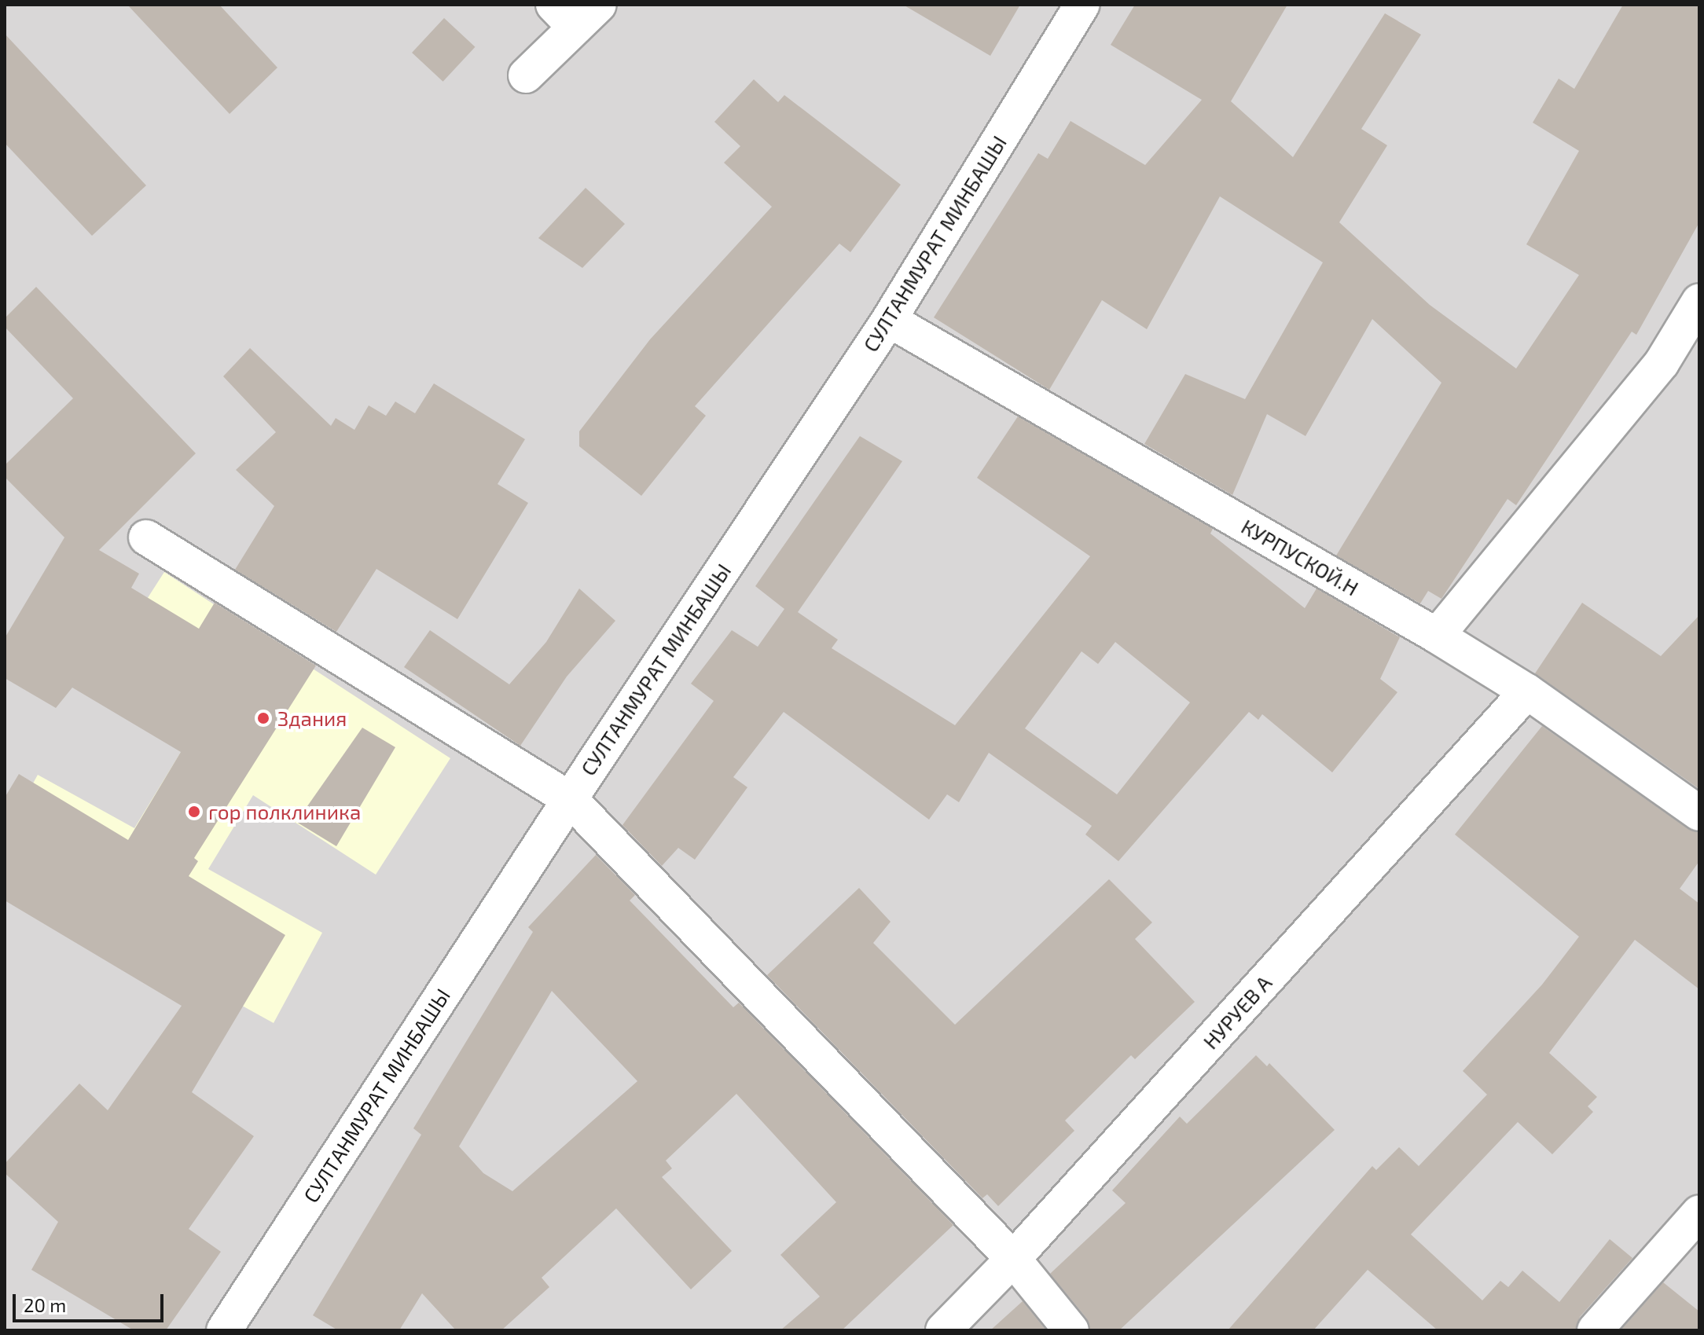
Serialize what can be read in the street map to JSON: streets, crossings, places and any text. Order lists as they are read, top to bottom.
{
  "streets": {
    "street": ["СУЛТАНМУРАТ МИНБАШЫ", "КУРПУСКОЙ.Н", "НУРУЕВ А"]
  },
  "crossings": [
    ["СУЛТАНМУРАТ МИНБАШЫ", "КУРПУСКОЙ.Н"],
    ["КУРПУСКОЙ.Н", "НУРУЕВ А"]
  ],
  "places": ["Здания", "гор полклиника"],
  "scale_bar": "20 m"
}
